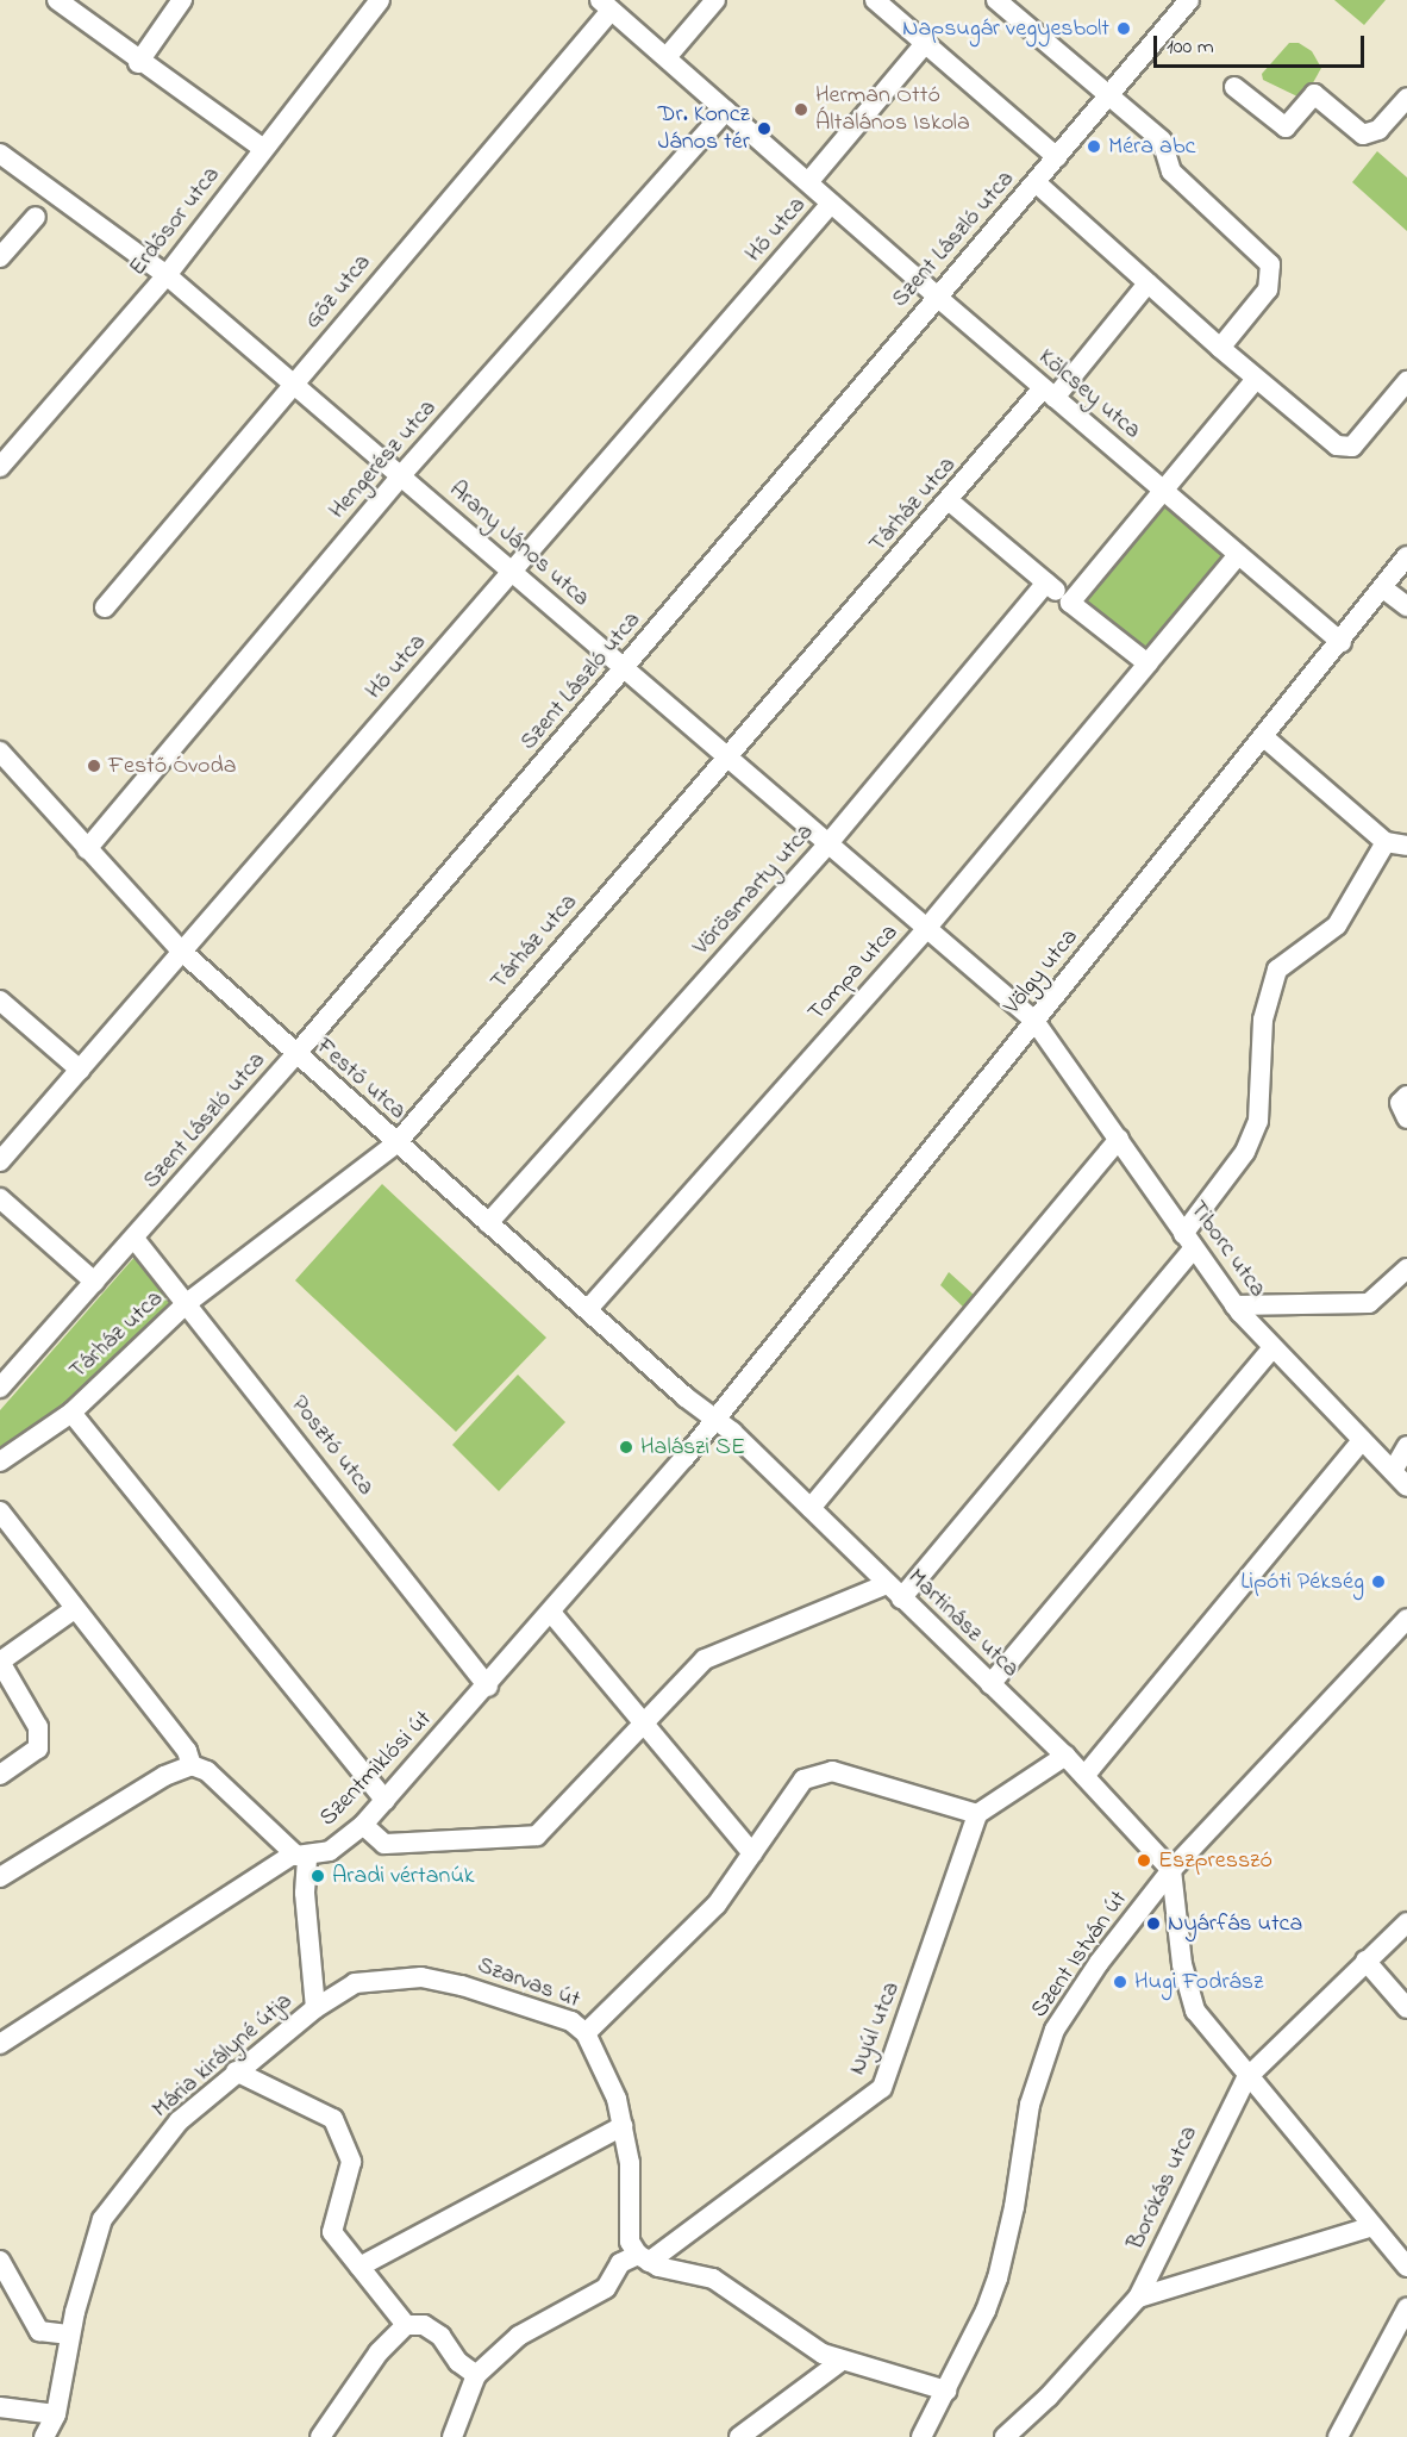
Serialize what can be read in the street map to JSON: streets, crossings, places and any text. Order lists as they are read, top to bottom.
{
  "streets": {
    "street": [
      "Erdősor utca",
      "Hő utca",
      "Szent László utca",
      "Gőz utca",
      "Kölcsey utca",
      "Hengerész utca",
      "Tárház utca",
      "Arany János utca",
      "Vörösmarty utca",
      "Völgy utca",
      "Tompa utca",
      "Festő utca",
      "Tiborc utca",
      "Posztó utca",
      "Martinász utca",
      "Szentmiklósi út",
      "Szent István út",
      "Szarvas út",
      "Nyúl utca",
      "Mária királyné útja",
      "Borókás utca"
    ]
  },
  "crossings": [
    ["Erdősor utca", "Arany János utca"],
    ["Hő utca", "Kölcsey utca"],
    ["Hő utca", "Arany János utca"],
    ["Hő utca", "Festő utca"],
    ["Szent László utca", "Kölcsey utca"],
    ["Szent László utca", "Arany János utca"],
    ["Szent László utca", "Festő utca"],
    ["Szent László utca", "Posztó utca"],
    ["Gőz utca", "Arany János utca"],
    ["Kölcsey utca", "Tárház utca"],
    ["Kölcsey utca", "Völgy utca"],
    ["Kölcsey utca", "Tompa utca"],
    ["Hengerész utca", "Arany János utca"],
    ["Hengerész utca", "Festő utca"],
    ["Tárház utca", "Arany János utca"],
    ["Tárház utca", "Festő utca"],
    ["Tárház utca", "Posztó utca"],
    ["Arany János utca", "Vörösmarty utca"],
    ["Arany János utca", "Völgy utca"],
    ["Arany János utca", "Tompa utca"],
    ["Arany János utca", "Tiborc utca"],
    ["Vörösmarty utca", "Festő utca"],
    ["Völgy utca", "Festő utca"],
    ["Völgy utca", "Tiborc utca"],
    ["Völgy utca", "Martinász utca"],
    ["Völgy utca", "Szentmiklósi út"],
    ["Tompa utca", "Festő utca"],
    ["Festő utca", "Martinász utca"],
    ["Festő utca", "Szentmiklósi út"],
    ["Posztó utca", "Szentmiklósi út"],
    ["Martinász utca", "Szentmiklósi út"],
    ["Martinász utca", "Szent István út"],
    ["Szentmiklósi út", "Mária királyné útja"],
    ["Szarvas út", "Nyúl utca"],
    ["Szarvas út", "Mária királyné útja"]
  ],
  "places": [
    "Napsugár vegyesbolt",
    "Herman Ottó Általános Iskola",
    "Dr. Koncz János tér",
    "Méra abc",
    "Festő Óvoda",
    "Halászi SE",
    "Lipóti Pékség",
    "Eszpresszó",
    "Aradi vértanúk",
    "Nyárfás utca",
    "Hugi Fodrász"
  ],
  "scale_bar": "100 m"
}
